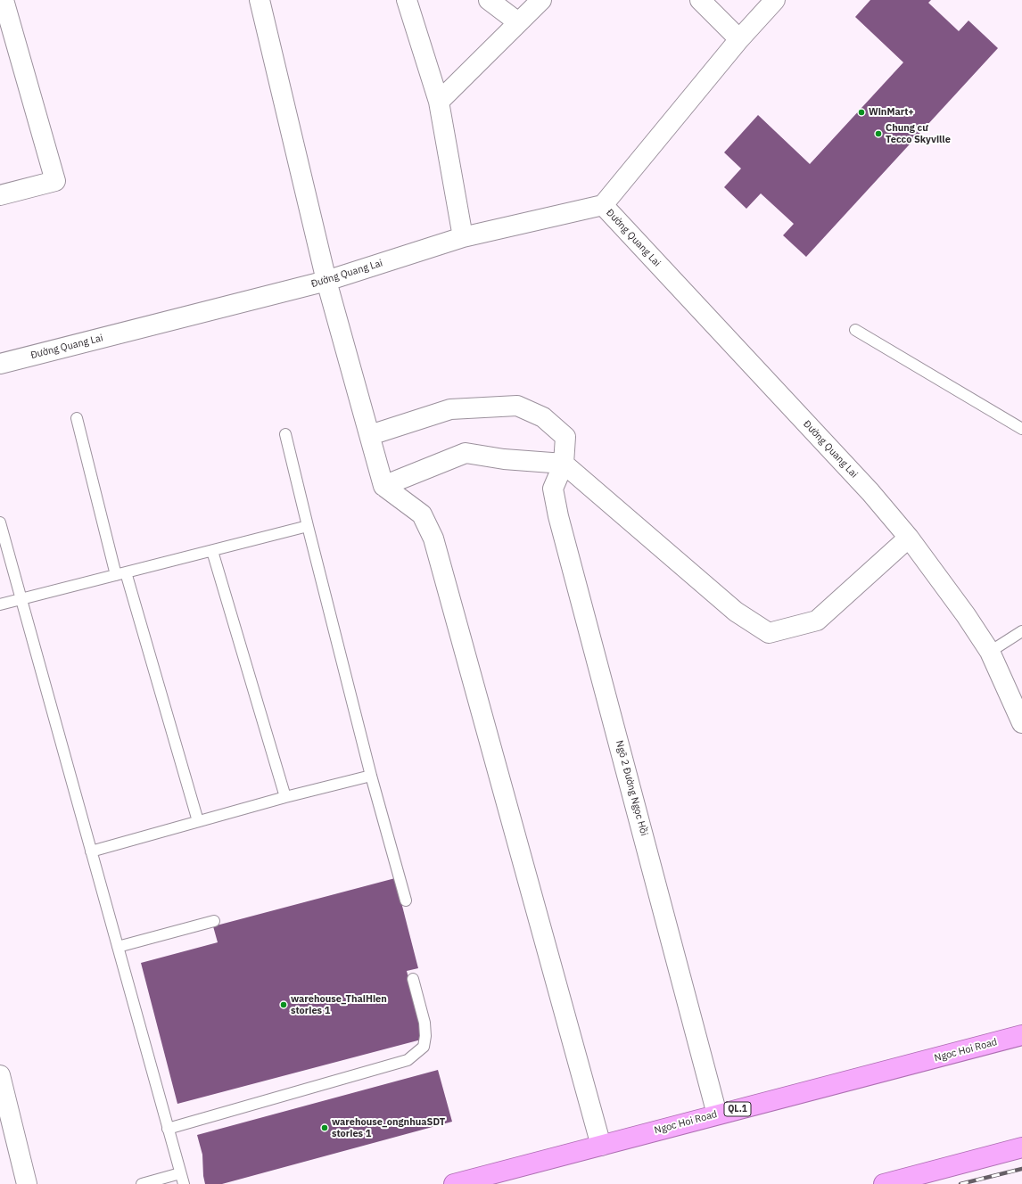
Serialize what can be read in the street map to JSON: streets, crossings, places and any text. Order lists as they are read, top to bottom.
{
  "streets": {
    "highway": ["Ngoc Hoi Road", "QL.1"],
    "street": ["Đường Quang Lai", "Ngõ 2 Đường Ngọc Hồi"]
  },
  "crossings": [
    ["Ngõ 2 Đường Ngọc Hồi", "Ngoc Hoi Road"]
  ],
  "places": [
    "WinMart+",
    "Chung cư Tecco Skyville",
    "warehouse_ThaiHien stories 1",
    "warehouse_ongnhuaSDT stories 1"
  ]
}
